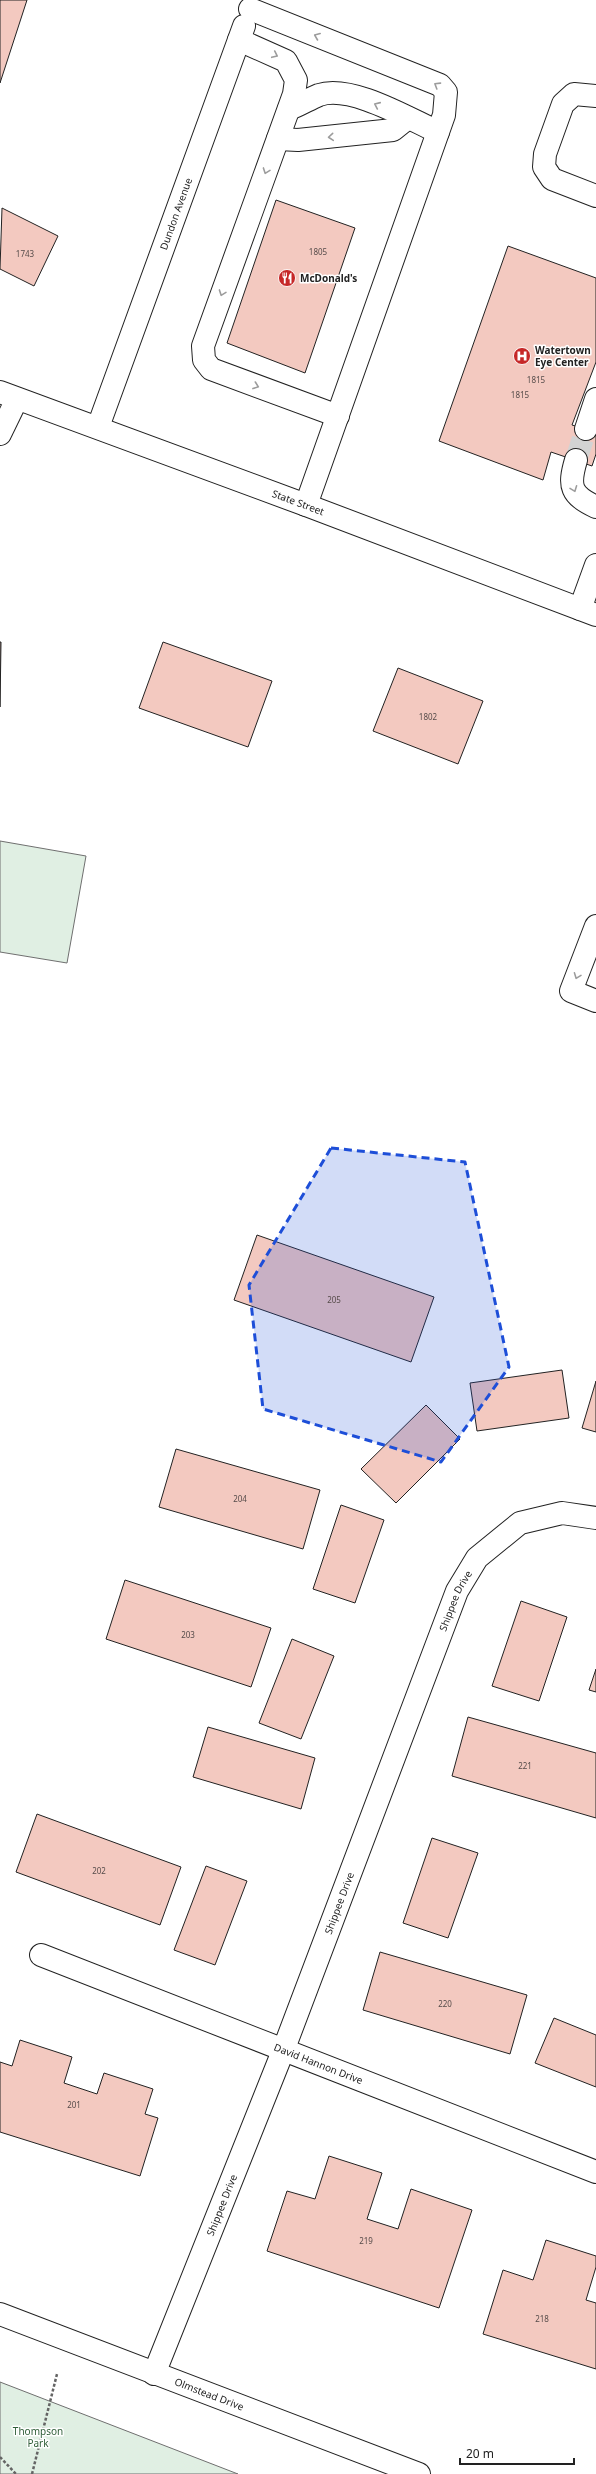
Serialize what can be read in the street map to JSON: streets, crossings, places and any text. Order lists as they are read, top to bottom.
{
  "streets": {
    "main road": [
      "Dundon Avenue",
      "State Street",
      "Shippee Drive",
      "David Hannon Drive",
      "Olmstead Drive"
    ]
  },
  "crossings": [
    ["Dundon Avenue", "State Street"],
    ["Shippee Drive", "David Hannon Drive"],
    ["Shippee Drive", "Olmstead Drive"]
  ],
  "parks": ["Thompson Park"],
  "places": {
    "restaurant": ["McDonald's"],
    "hospital": ["Watertown Eye Center"]
  },
  "house_numbers": [
    "1805",
    "1743",
    "1815",
    "1815",
    "1802",
    "205",
    "204",
    "203",
    "221",
    "202",
    "220",
    "201",
    "219",
    "218"
  ],
  "scale_bar": "20 m"
}
